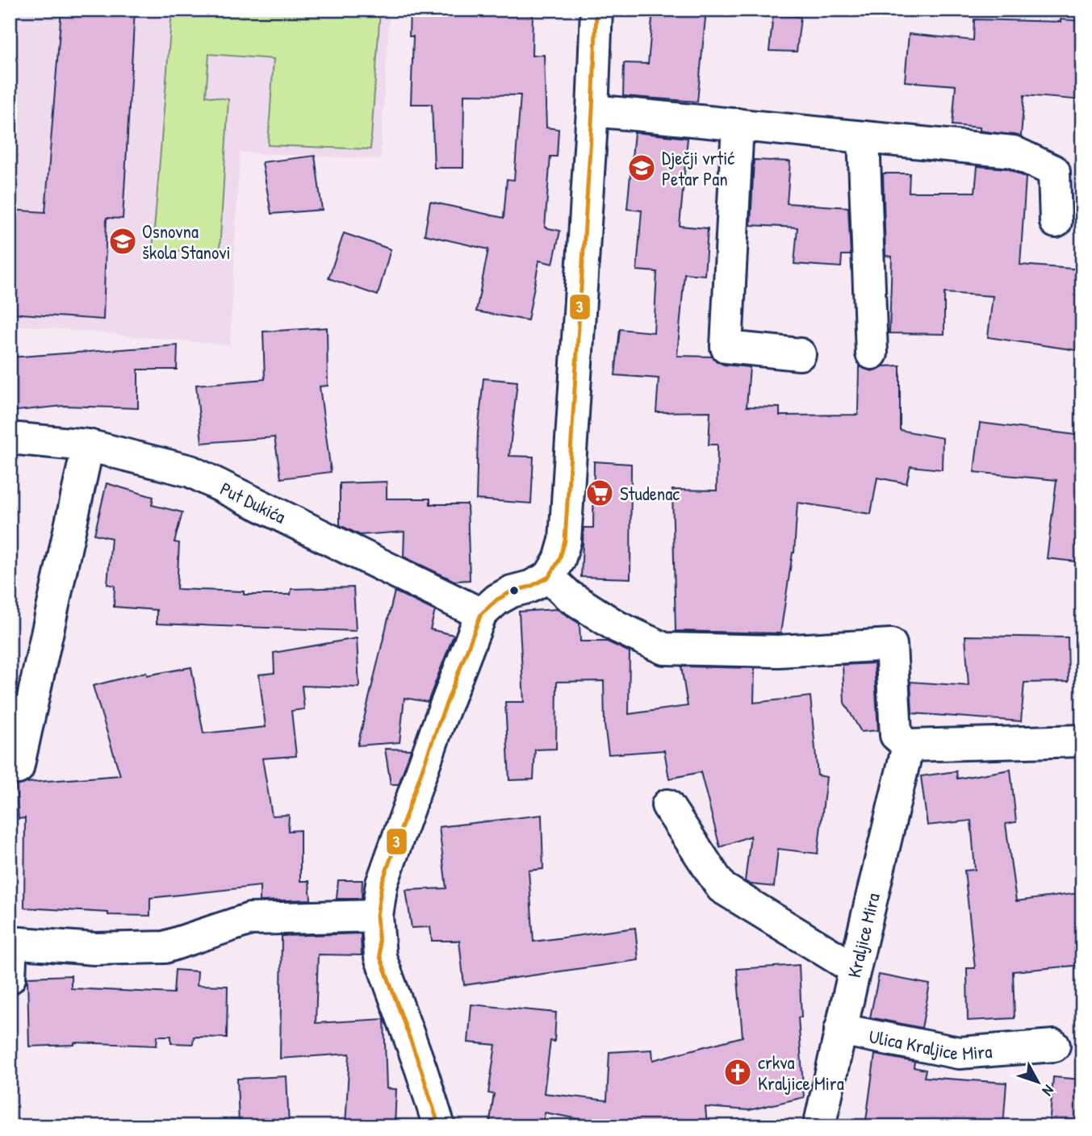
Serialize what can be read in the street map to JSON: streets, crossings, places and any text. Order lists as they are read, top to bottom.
{
  "streets": {
    "street": ["Put Dukića", "Kraljice Mira", "Ulica Kraljice Mira"]
  },
  "crossings": [
    ["Kraljice Mira", "Ulica Kraljice Mira"]
  ],
  "places": {
    "school or university": ["Dječji vrtić Petar Pan", "Osnovna škola Stanovi"],
    "supermarket": ["Studenac"],
    "church": ["crkva Kraljice Mira"]
  },
  "lines": ["transit line 3"],
  "north": "bottom right"
}
